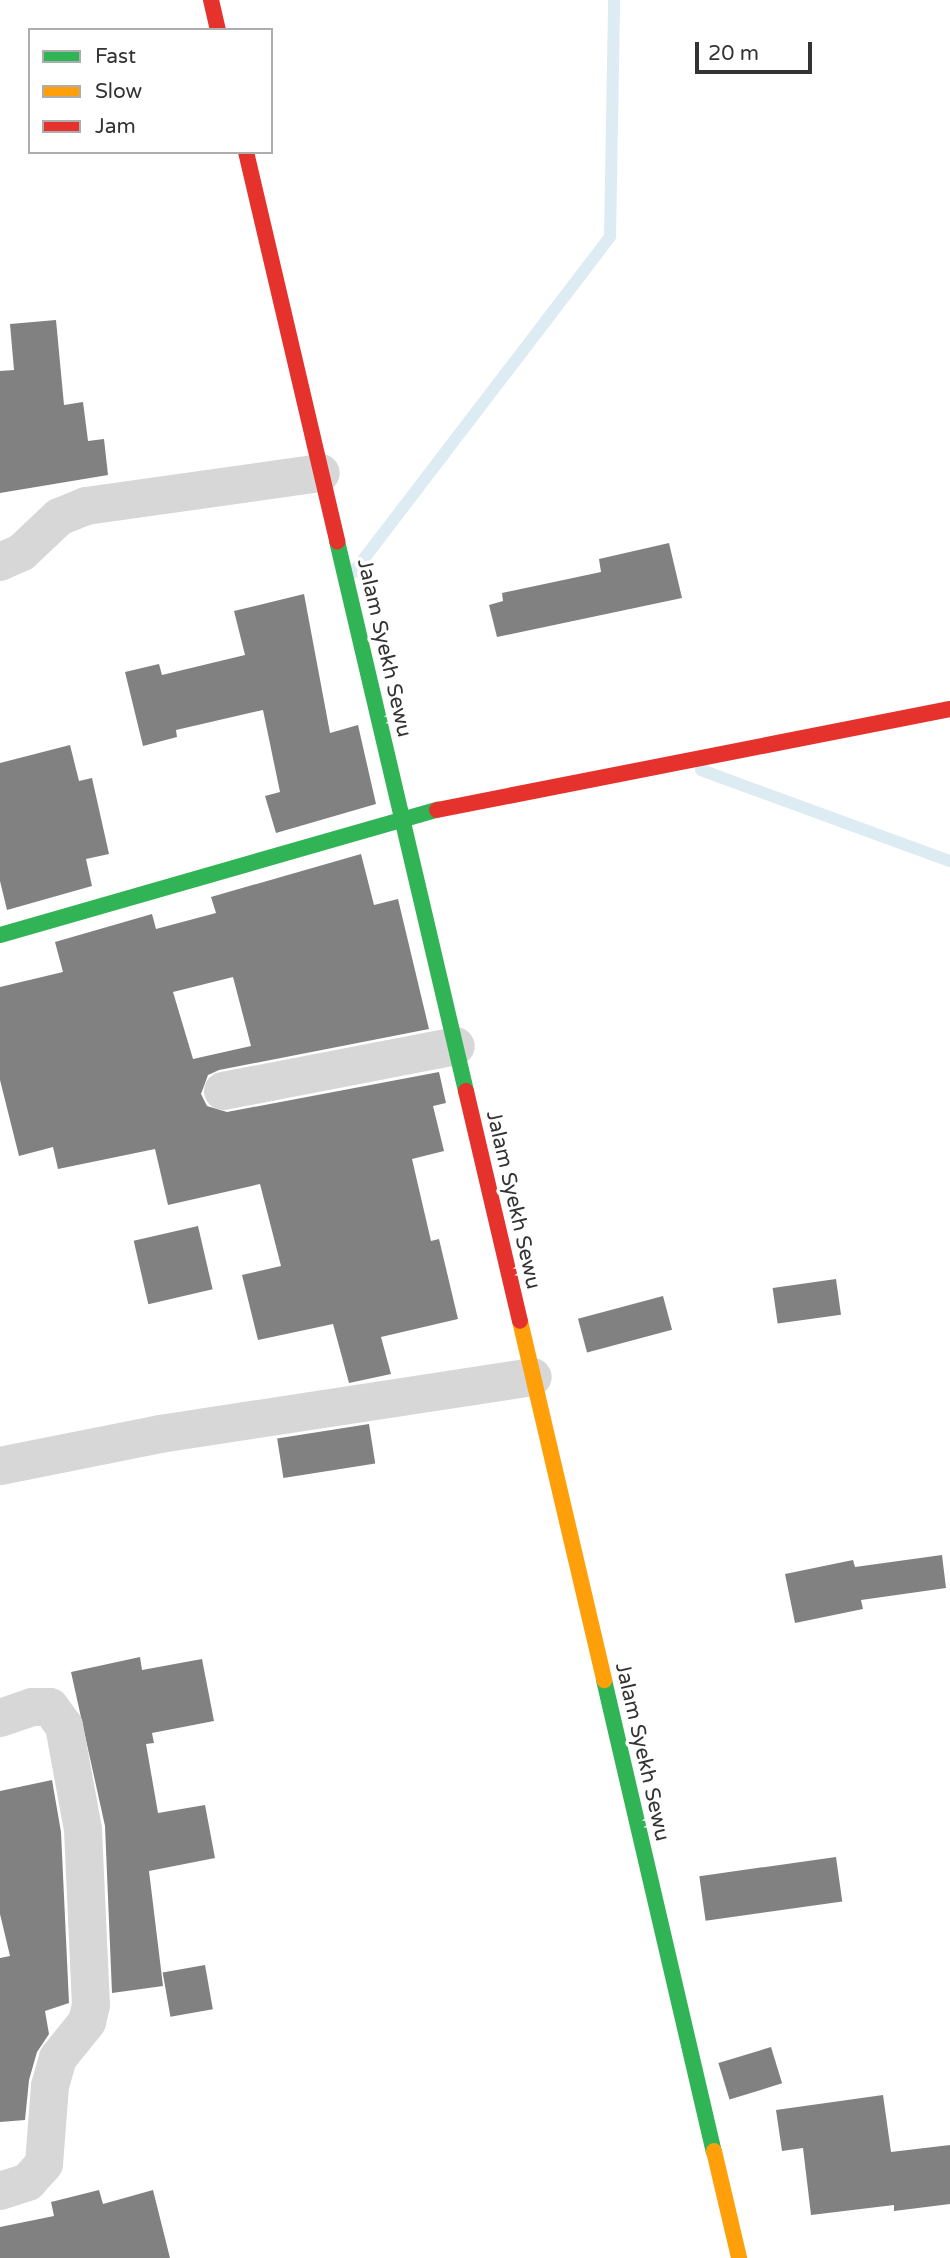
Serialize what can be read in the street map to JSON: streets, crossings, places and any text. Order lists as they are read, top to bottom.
{
  "streets": {
    "street": ["Jalam Syekh Sewu"]
  },
  "legend": ["Fast", "Slow", "Jam"],
  "scale_bar": "20 m"
}
